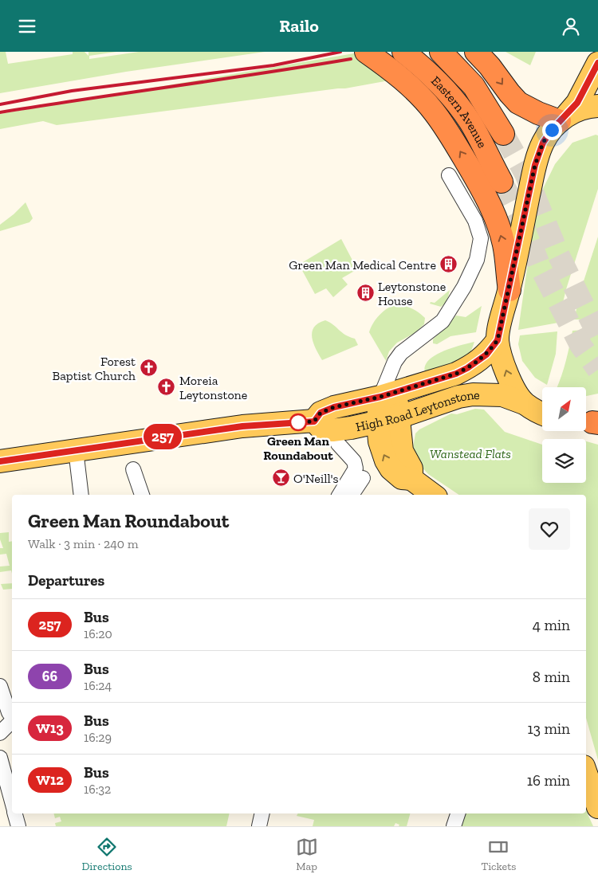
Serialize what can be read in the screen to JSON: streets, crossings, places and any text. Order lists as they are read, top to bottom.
{
  "streets": {
    "highway": ["Eastern Avenue"],
    "main road": ["High Road Leytonstone"]
  },
  "parks": ["Wanstead Flats"],
  "places": {
    "building": ["Green Man Medical Centre", "Leytonstone House"],
    "church": ["Forest Baptist Church", "Moreia Leytonstone"],
    "other": ["Green Man Roundabout"],
    "bar": ["O'Neill's"]
  },
  "lines": ["bus line 257"],
  "north": "top right",
  "page": {
    "header": "Railo",
    "on_map": "257",
    "heading": [
      ["Green Man Roundabout", "Walk · 3 min · 240 m"],
      "Departures"
    ],
    "list": [
      {
        "mark": "257",
        "name": "Bus",
        "note": "16:20",
        "value": "4 min"
      },
      {
        "mark": "66",
        "name": "Bus",
        "note": "16:24",
        "value": "8 min"
      },
      {
        "mark": "W13",
        "name": "Bus",
        "note": "16:29",
        "value": "13 min"
      },
      {
        "mark": "W12",
        "name": "Bus",
        "note": "16:32",
        "value": "16 min"
      }
    ],
    "tabs": ["Directions", "Map", "Tickets"]
  }
}
